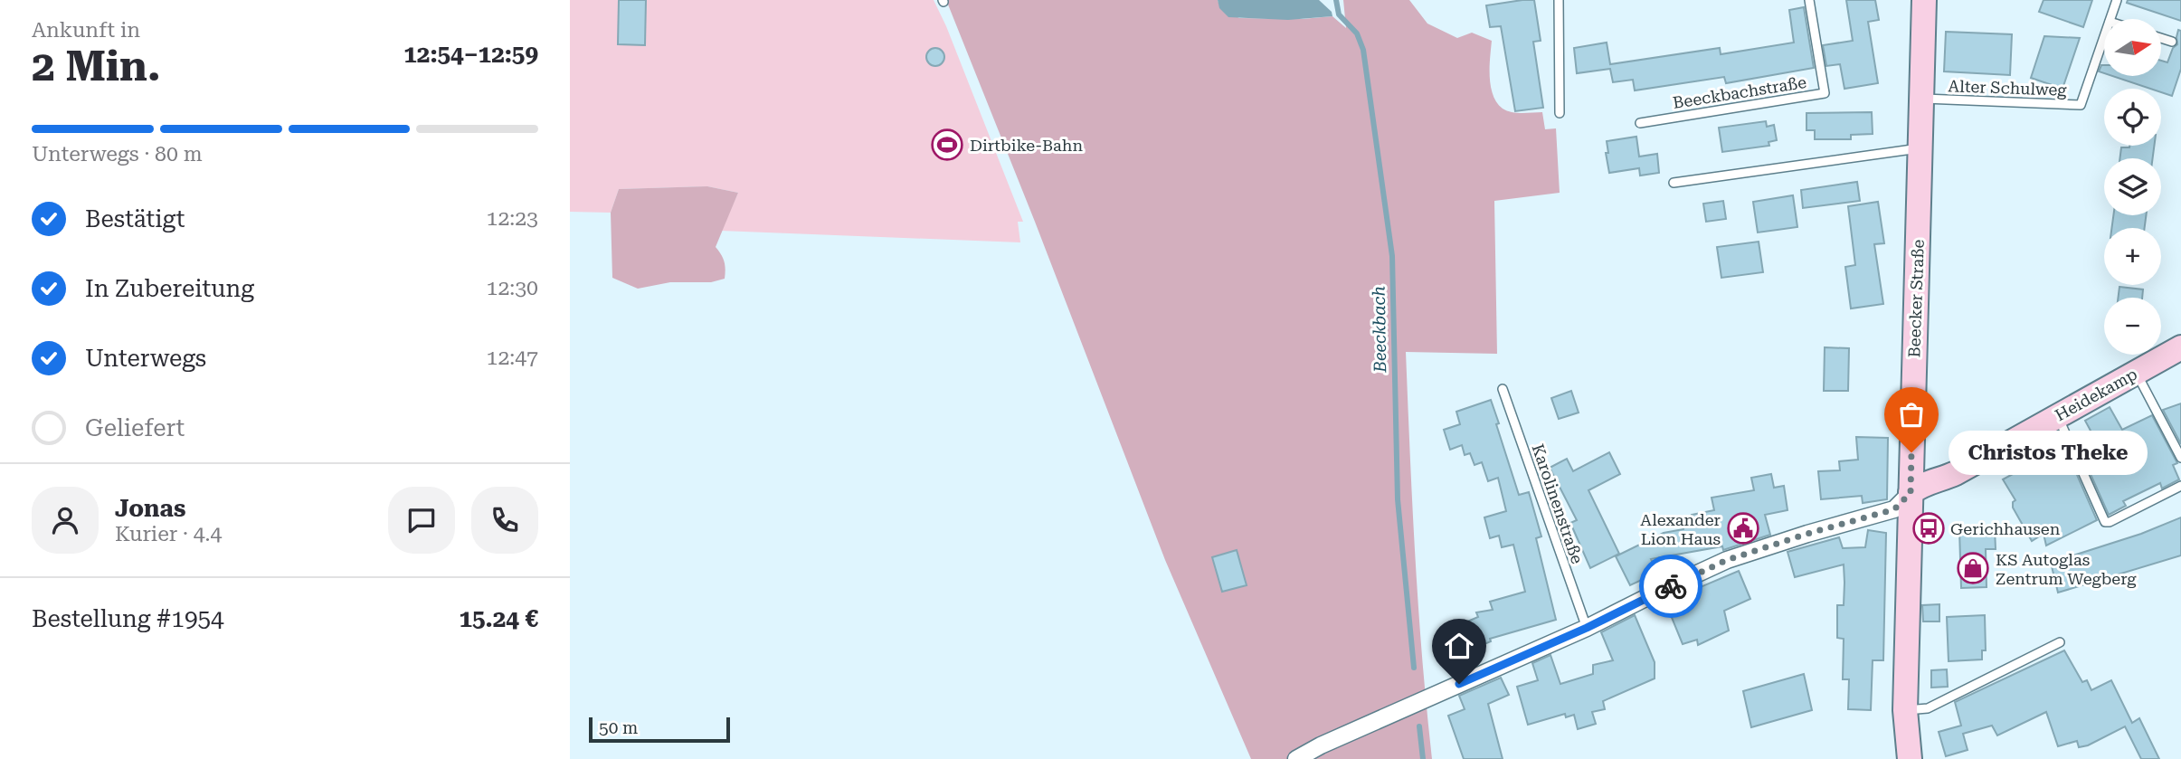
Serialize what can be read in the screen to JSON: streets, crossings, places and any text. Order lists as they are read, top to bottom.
{
  "streets": {
    "street": ["Beecker Straße", "Heidekamp"],
    "lane": ["Alter Schulweg", "Beeckbachstraße", "Karolinenstraße"]
  },
  "crossings": [
    ["Alter Schulweg", "Beecker Straße"],
    ["Beecker Straße", "Heidekamp"]
  ],
  "water": ["Beeckbach"],
  "places": {
    "sports": ["Dirtbike-Bahn"],
    "other": ["Christos Theke"],
    "public building": ["Alexander Lion Haus"],
    "bus stop": ["Gerichhausen"],
    "shop": ["KS Autoglas Zentrum Wegberg"]
  },
  "scale_bar": "50 m",
  "north": "right",
  "page": {
    "heading": ["2 Min.", "Ankunft in", "12:54–12:59"],
    "panel": [
      "Jonas",
      "Kurier · 4.4",
      "Bestellung #1954",
      "15.24 €"
    ],
    "map_buttons": ["+", "−"],
    "bar": "Unterwegs · 80 m",
    "list": [
      ["Bestätigt", "12:23"],
      ["In Zubereitung", "12:30"],
      ["Unterwegs", "12:47"],
      "Geliefert"
    ],
    "bubble": "Christos Theke",
    "scale": "50 m"
  }
}
